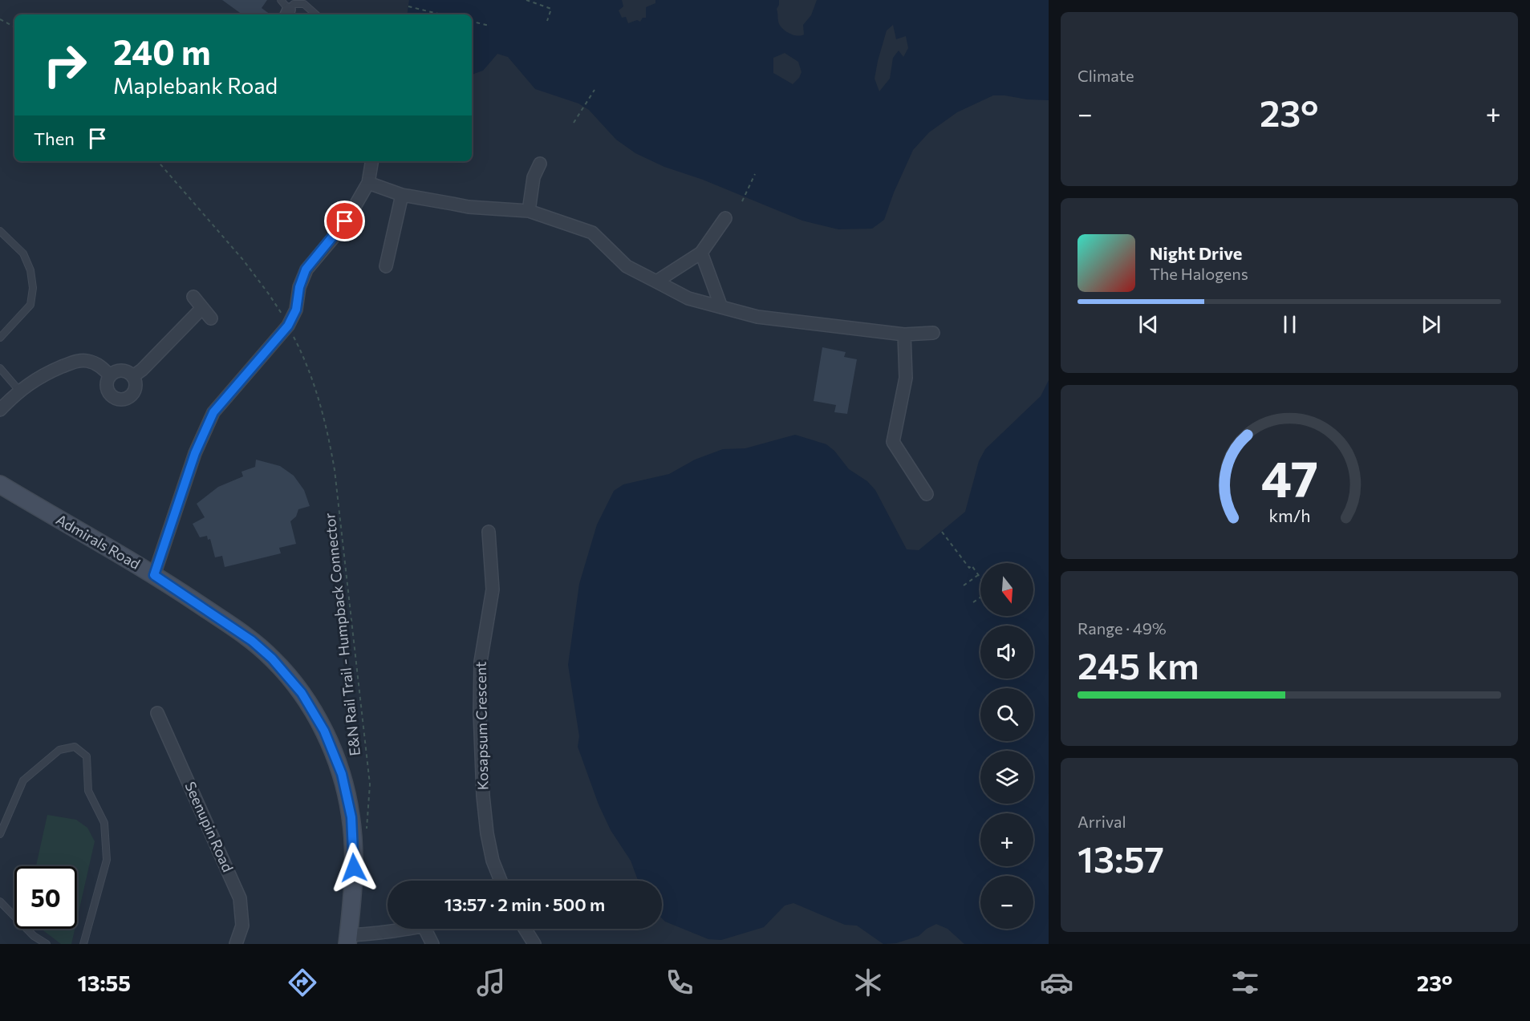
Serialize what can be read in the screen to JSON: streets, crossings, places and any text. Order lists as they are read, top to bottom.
{
  "streets": {
    "main road": ["Admirals Road"],
    "street": ["Kosapsum Crescent", "Seenupin Road"],
    "path": ["E&N Rail Trail - Humpback Connector"]
  },
  "north": "bottom",
  "page": {
    "tile": [
      "Climate",
      ["Range · 49%", "245 km"],
      ["Arrival", "13:57"]
    ],
    "turn": ["240 m", "Maplebank Road"],
    "heat": ["−", "23°", "+"],
    "then": "Then",
    "song": ["Night Drive", "The Halogens"],
    "map_buttons": ["+", "−"],
    "limit": "50",
    "trip": "13:57 · 2 min · 500 m",
    "tabs": ["13:55", "23°"],
    "gauge": ["47", "km/h"]
  }
}
